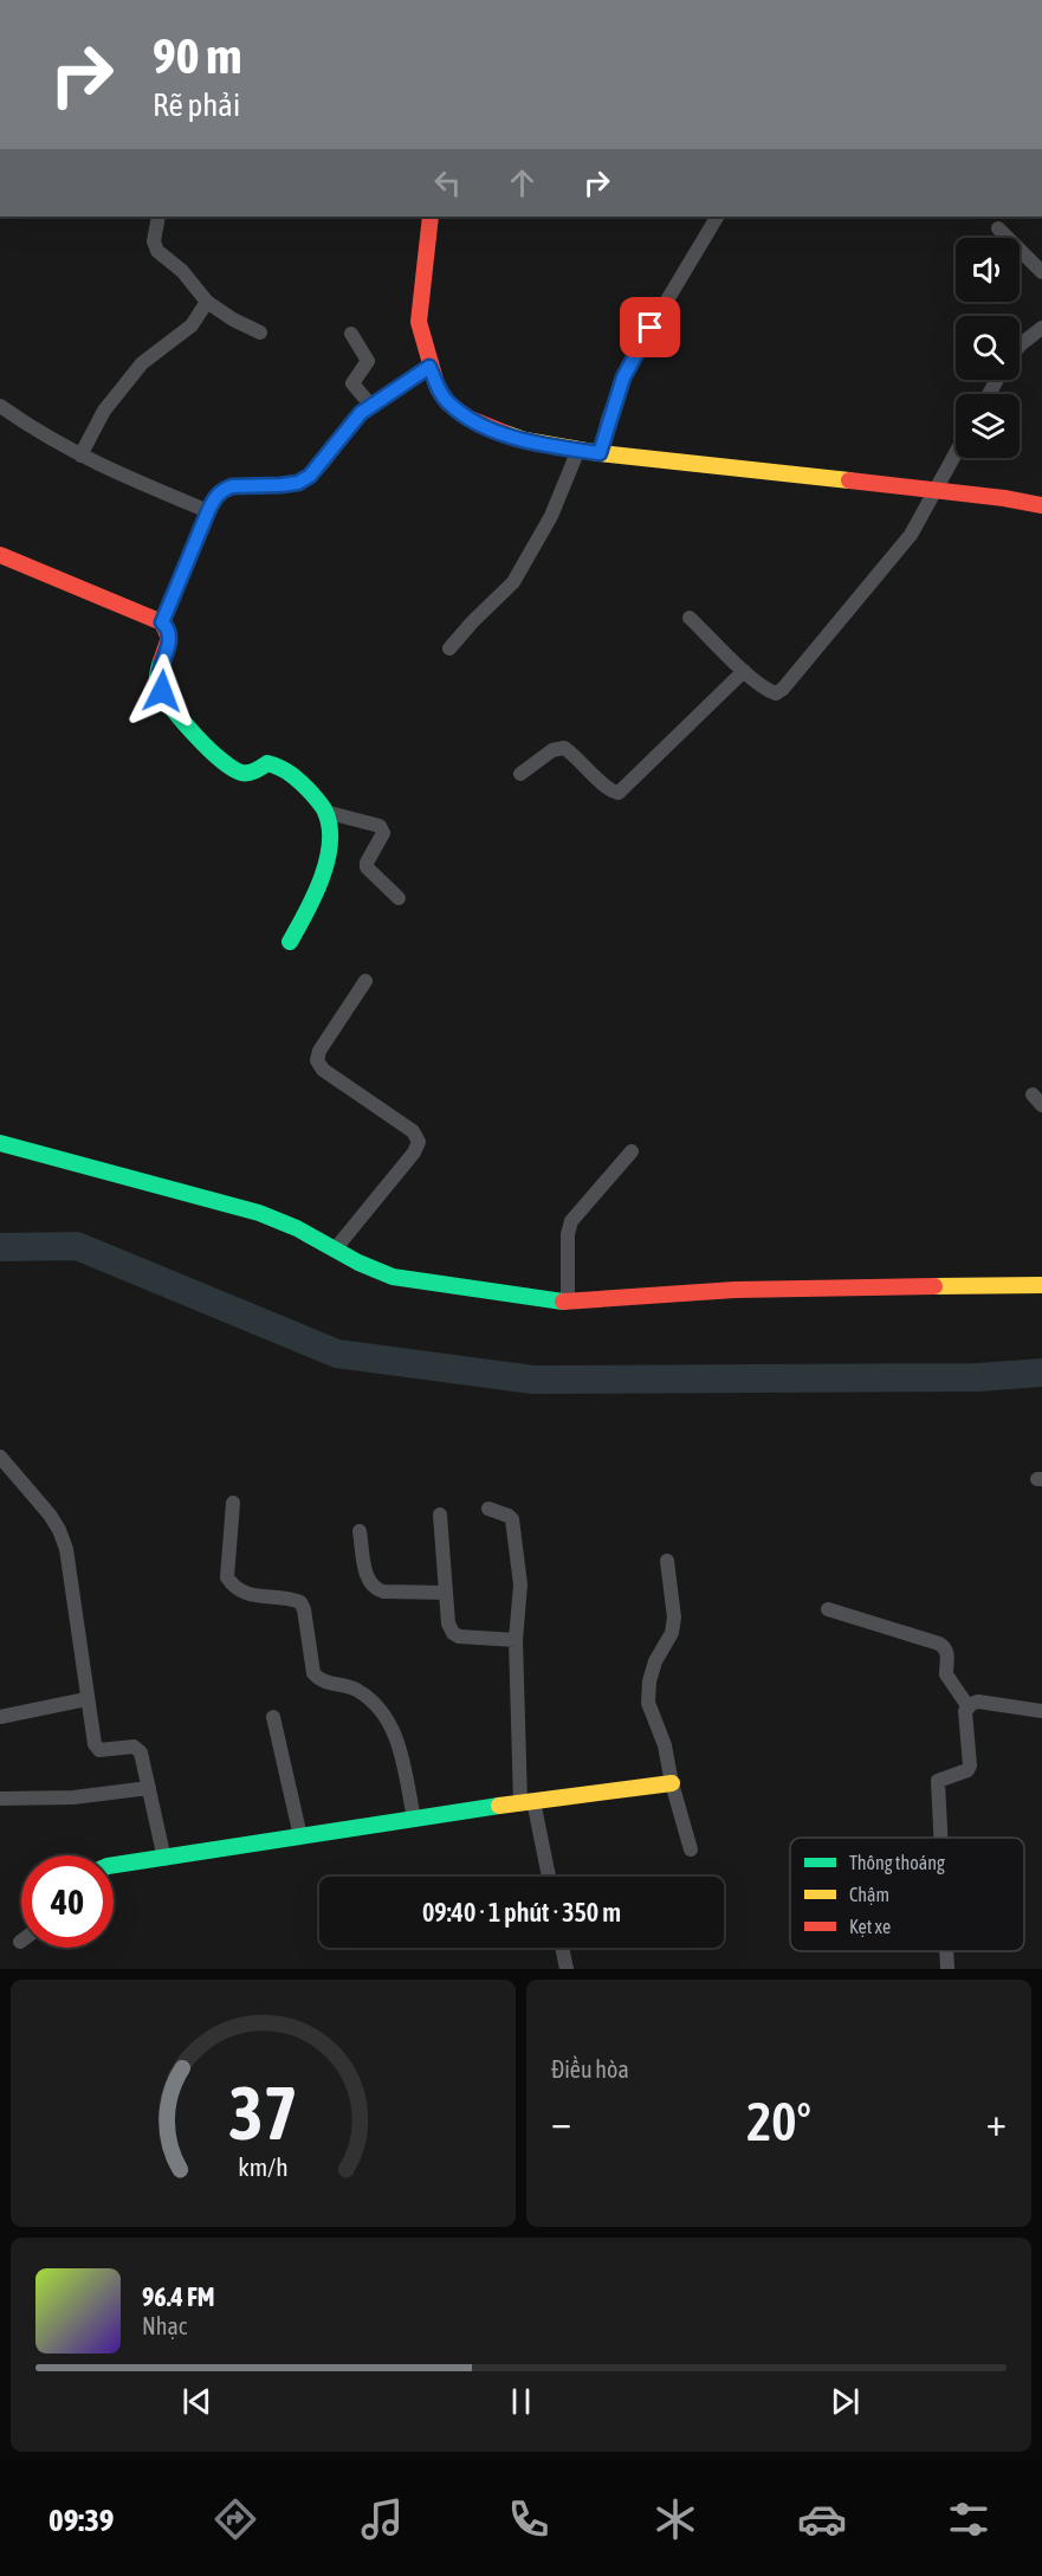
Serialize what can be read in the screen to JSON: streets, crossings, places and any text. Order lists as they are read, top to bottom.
{
  "legend": ["Thông thoáng", "Chậm", "Kẹt xe"],
  "page": {
    "turn": ["90 m", "Rẽ phải"],
    "limit": "40",
    "trip": "09:40 · 1 phút · 350 m",
    "tile": "Điều hòa",
    "heat": ["−", "20°", "+"],
    "song": ["96.4 FM", "Nhạc"],
    "tabs": "09:39",
    "gauge": ["37", "km/h"]
  }
}
